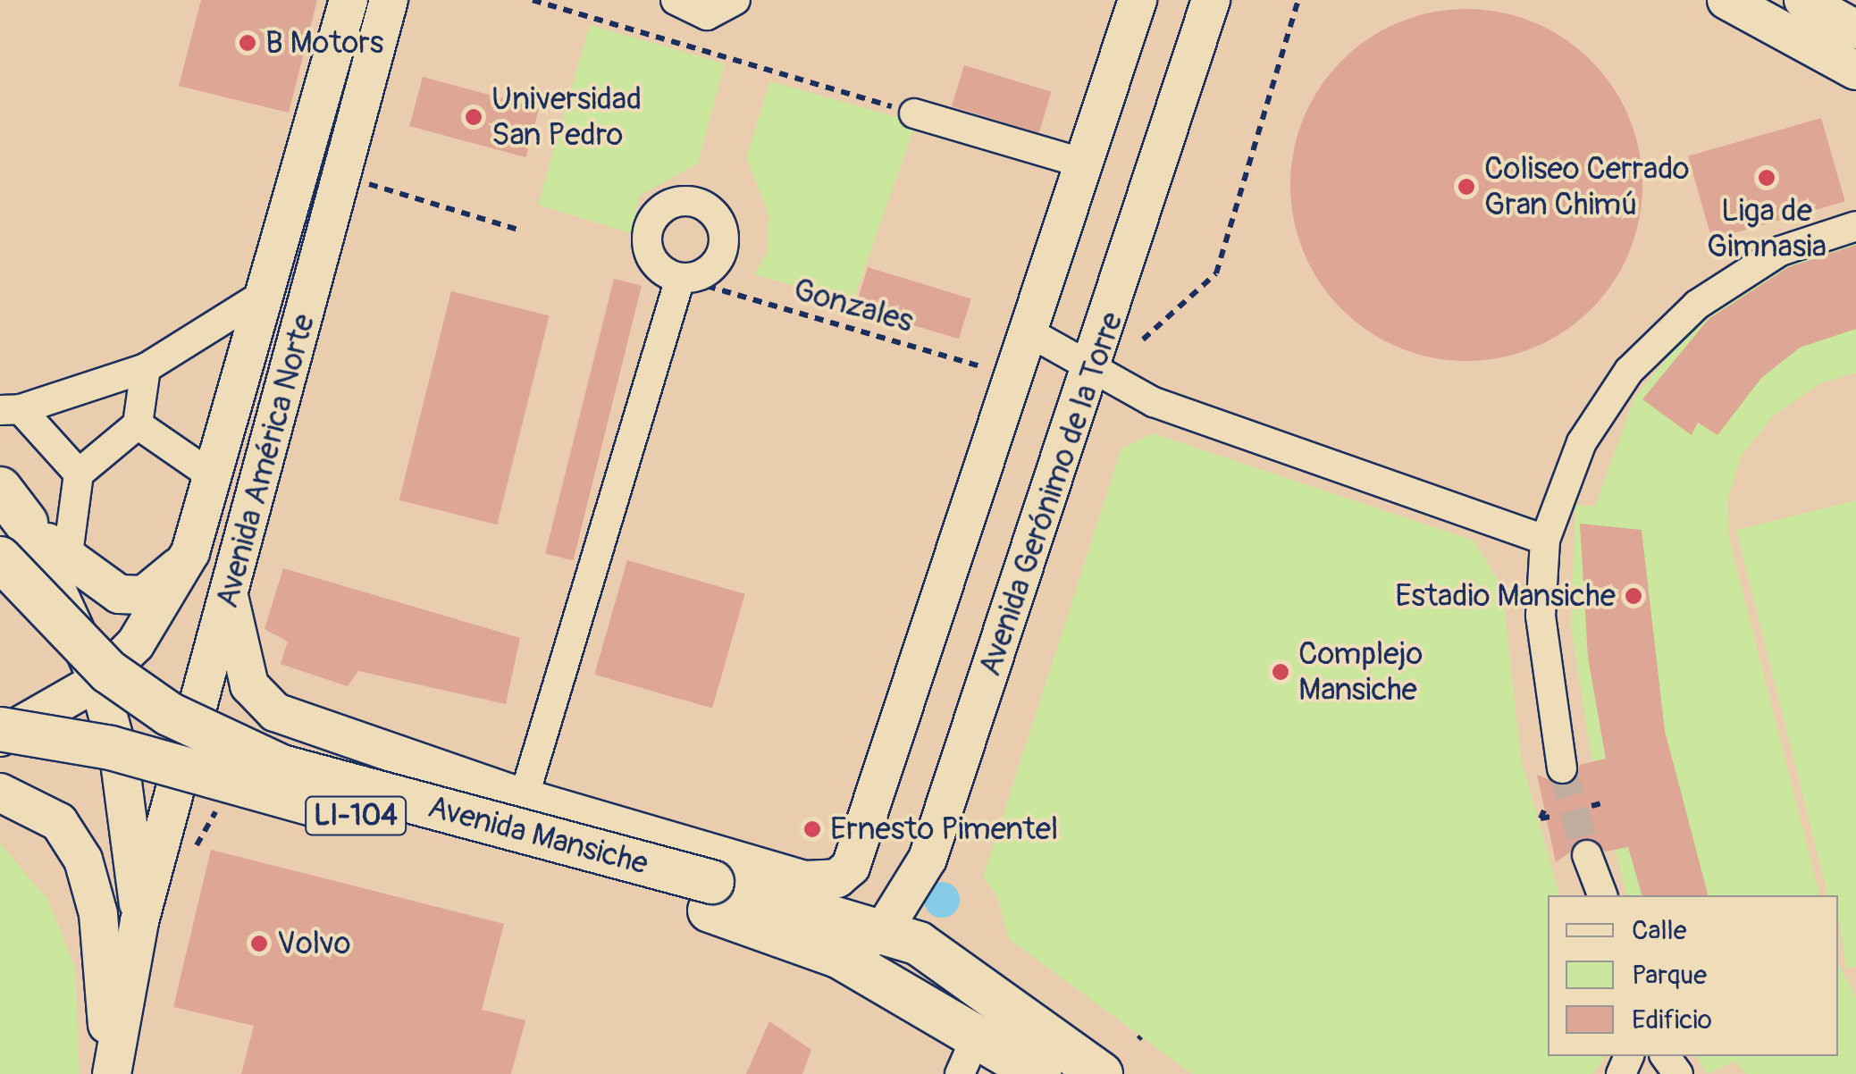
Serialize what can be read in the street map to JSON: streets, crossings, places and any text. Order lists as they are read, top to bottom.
{
  "streets": {
    "highway": ["LI-104", "Avenida Mansiche"],
    "main road": ["Avenida América Norte", "Avenida Gerónimo de la Torre"],
    "path": ["Gonzales"]
  },
  "crossings": [
    ["Gonzales", "Avenida Mansiche"],
    ["Avenida América Norte", "Avenida Mansiche"],
    ["Avenida Gerónimo de la Torre", "Avenida Mansiche"]
  ],
  "places": [
    "B Motors",
    "Universidad San Pedro",
    "Liga de Gimnasia",
    "Coliseo Cerrado Gran Chimú",
    "Estadio Mansiche",
    "Complejo Mansiche",
    "Ernesto Pimentel",
    "Volvo"
  ],
  "legend": ["Calle", "Parque", "Edificio"]
}
